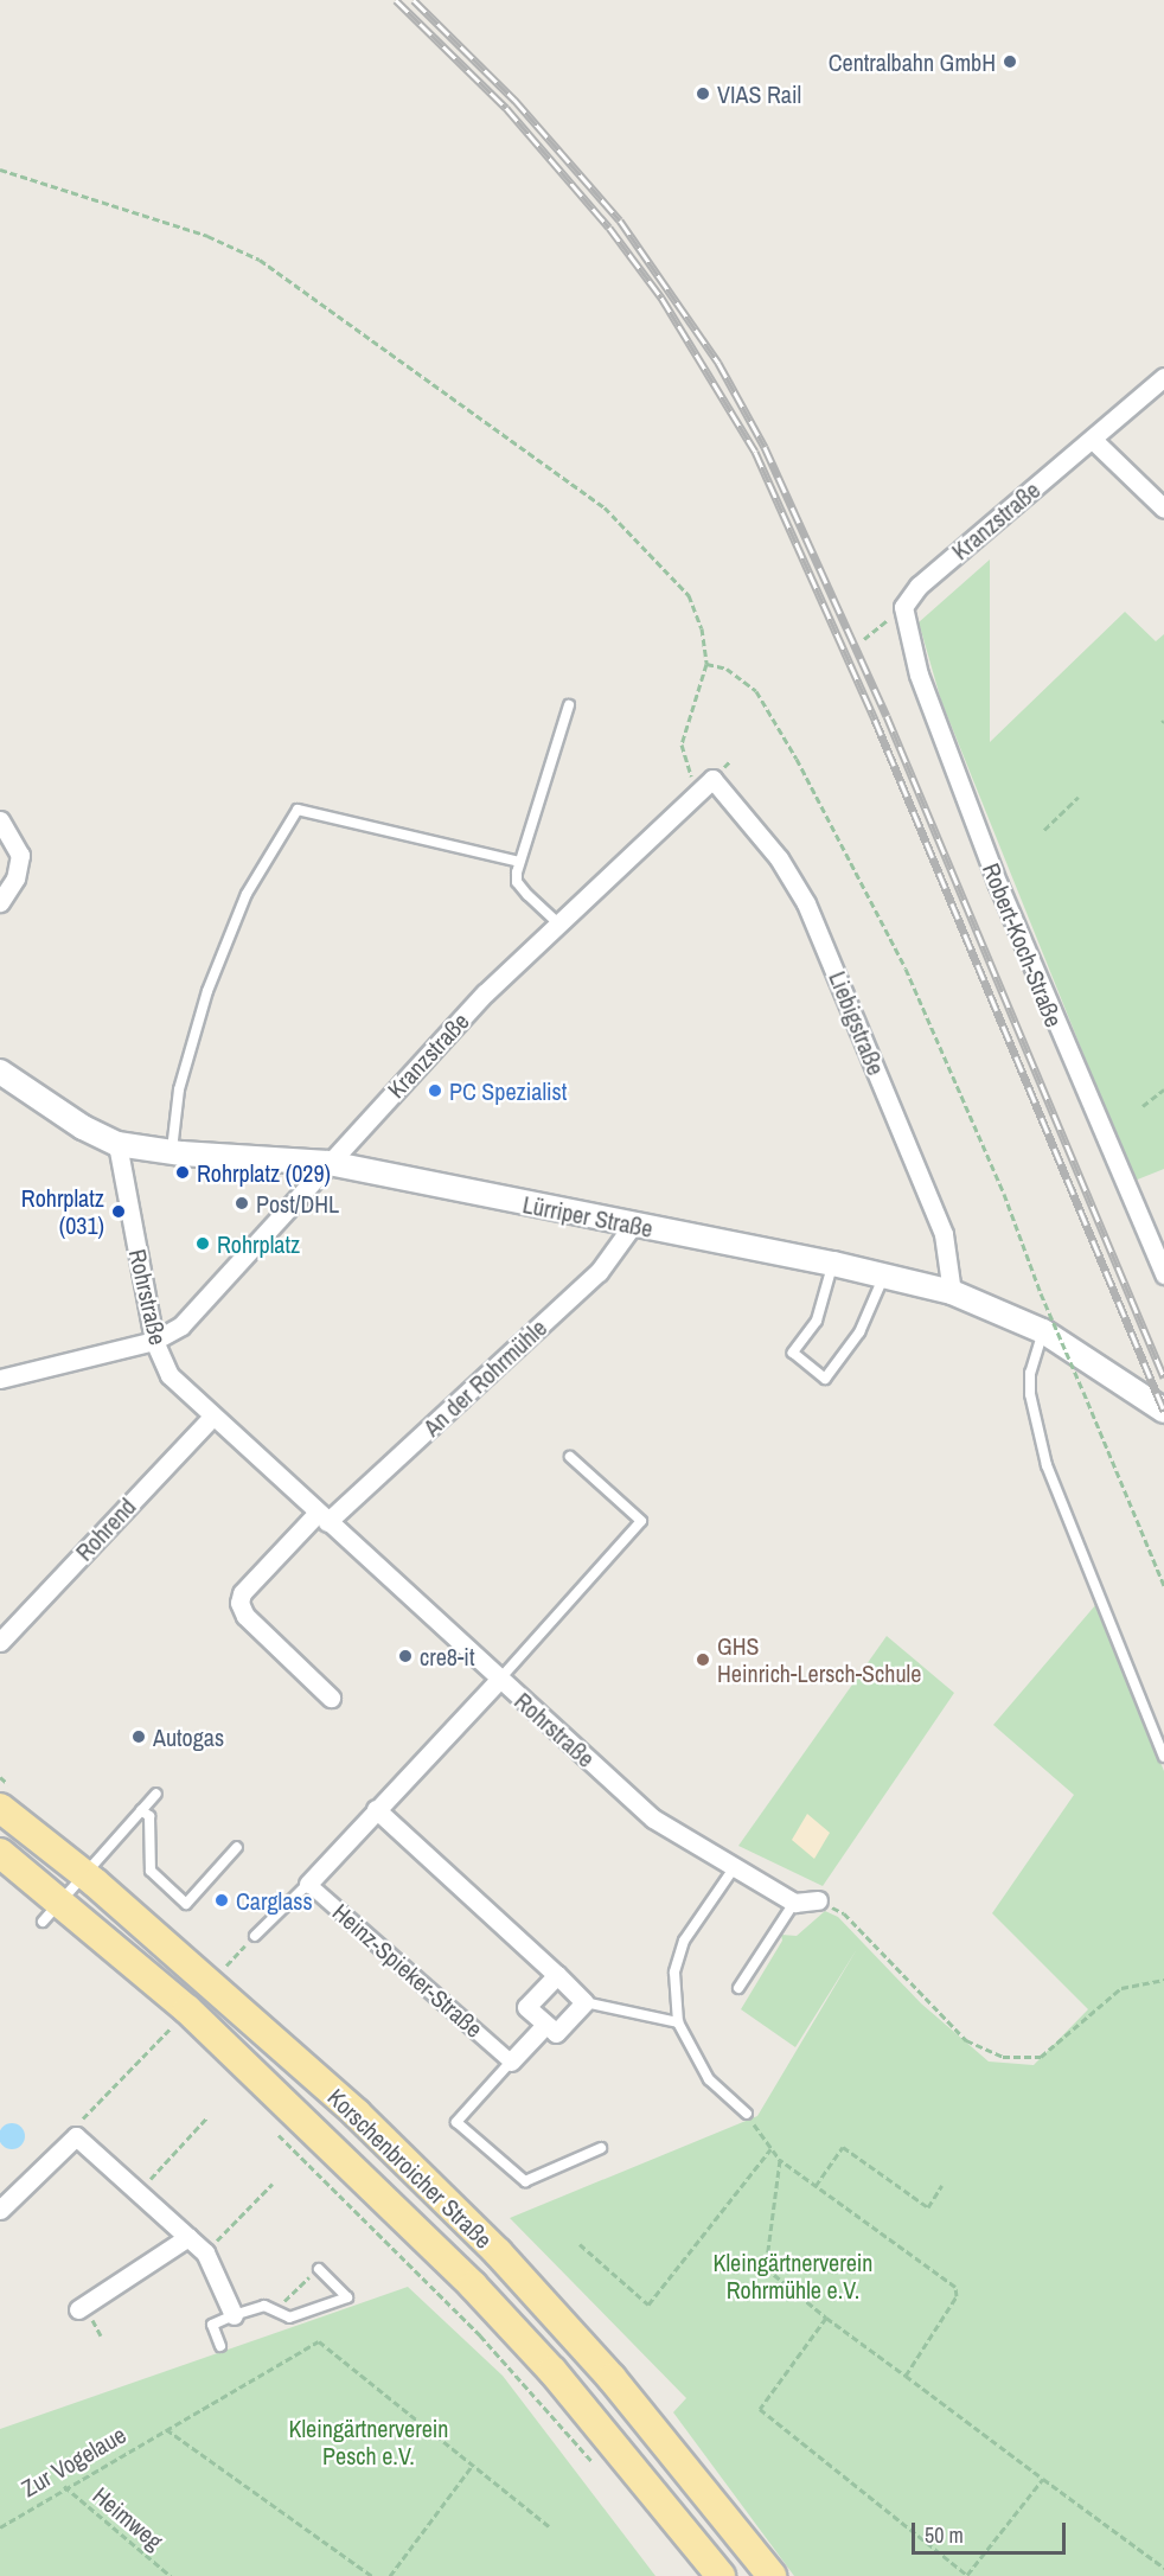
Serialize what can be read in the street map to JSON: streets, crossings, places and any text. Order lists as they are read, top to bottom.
{
  "streets": {
    "main road": ["Korschenbroicher Straße"],
    "street": [
      "Kranzstraße",
      "Robert-Koch-Straße",
      "Liebigstraße",
      "Lürriper Straße",
      "Rohrstraße",
      "An der Rohrmühle",
      "Rohrend",
      "Heinz-Spieker-Straße"
    ],
    "path": ["Zur Vogelaue", "Heimweg"]
  },
  "crossings": [
    ["Kranzstraße", "Robert-Koch-Straße"],
    ["Kranzstraße", "Liebigstraße"],
    ["Kranzstraße", "Lürriper Straße"],
    ["Kranzstraße", "Rohrstraße"],
    ["Liebigstraße", "Lürriper Straße"],
    ["Lürriper Straße", "Rohrstraße"],
    ["Lürriper Straße", "An der Rohrmühle"],
    ["Rohrstraße", "An der Rohrmühle"],
    ["Rohrstraße", "Rohrend"],
    ["Zur Vogelaue", "Heimweg"]
  ],
  "parks": ["Kleingärtnerverein Rohrmühle e.V.", "Kleingärtnerverein Pesch e.V."],
  "places": [
    "Centralbahn GmbH",
    "VIAS Rail",
    "PC Spezialist",
    "Rohrplatz (029)",
    "Post/DHL",
    "Rohrplatz (031)",
    "Rohrplatz",
    "cre8-it",
    "GHS Heinrich-Lersch-Schule",
    "Autogas",
    "Carglass"
  ],
  "scale_bar": "50 m"
}
